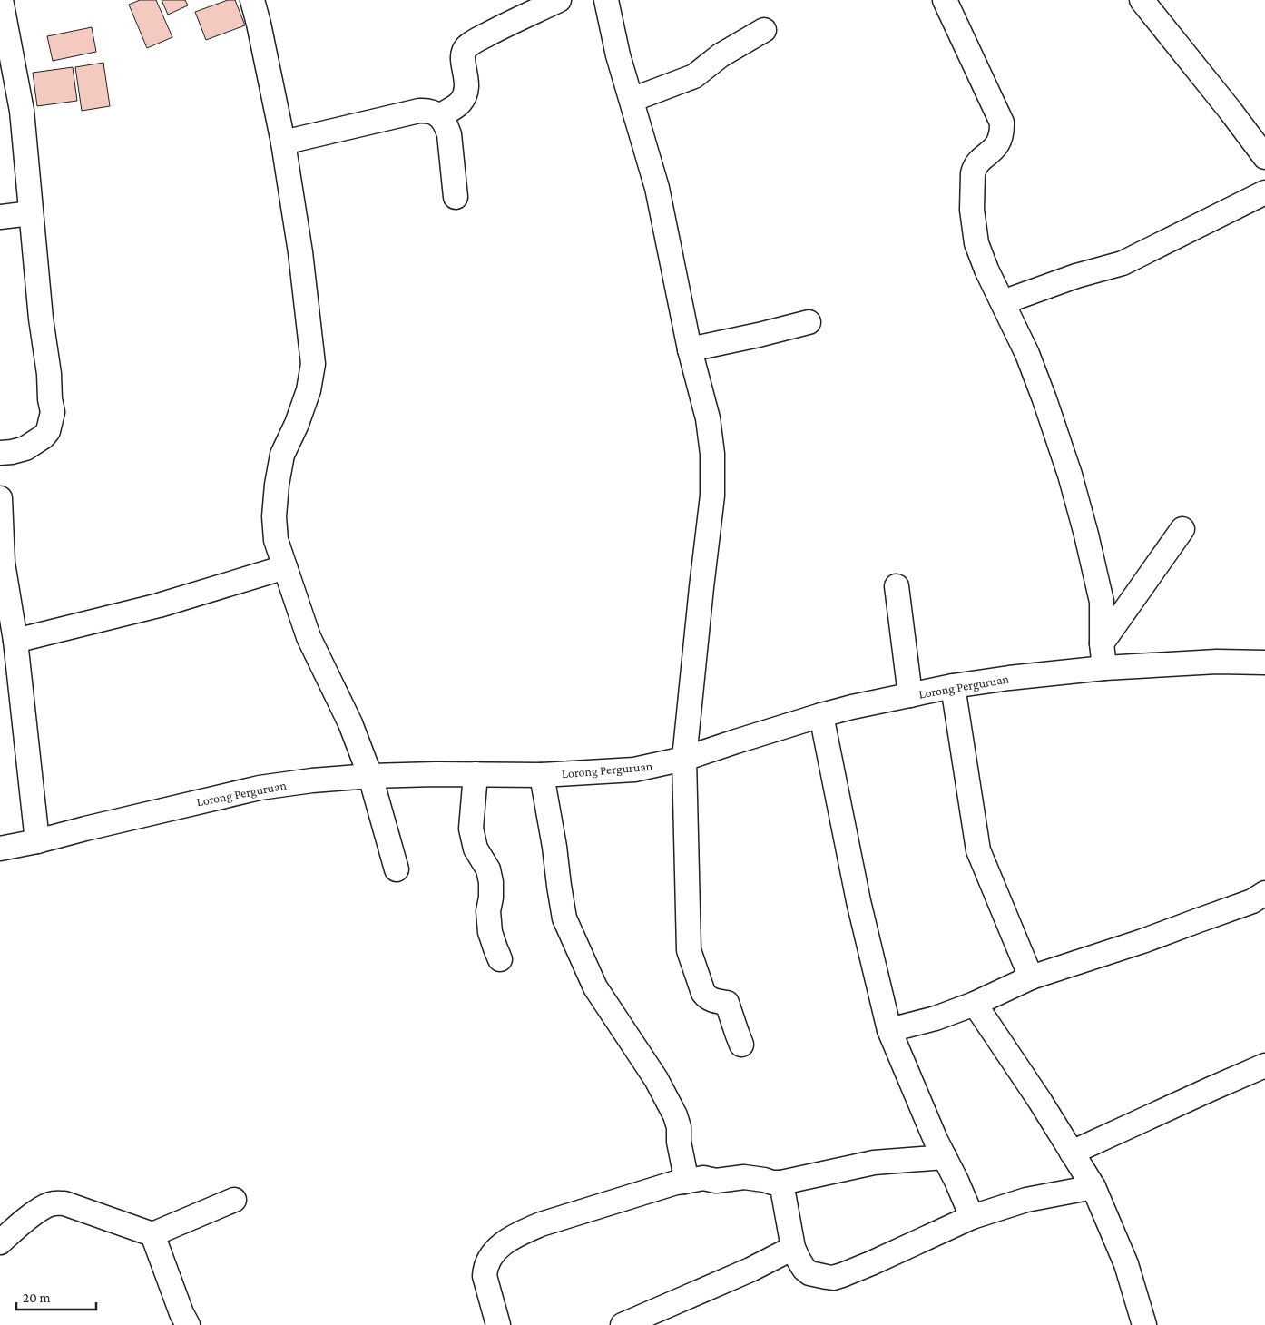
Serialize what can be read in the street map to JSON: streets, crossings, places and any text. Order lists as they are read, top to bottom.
{
  "streets": {
    "street": ["Lorong Perguruan"]
  },
  "scale_bar": "20 m"
}
